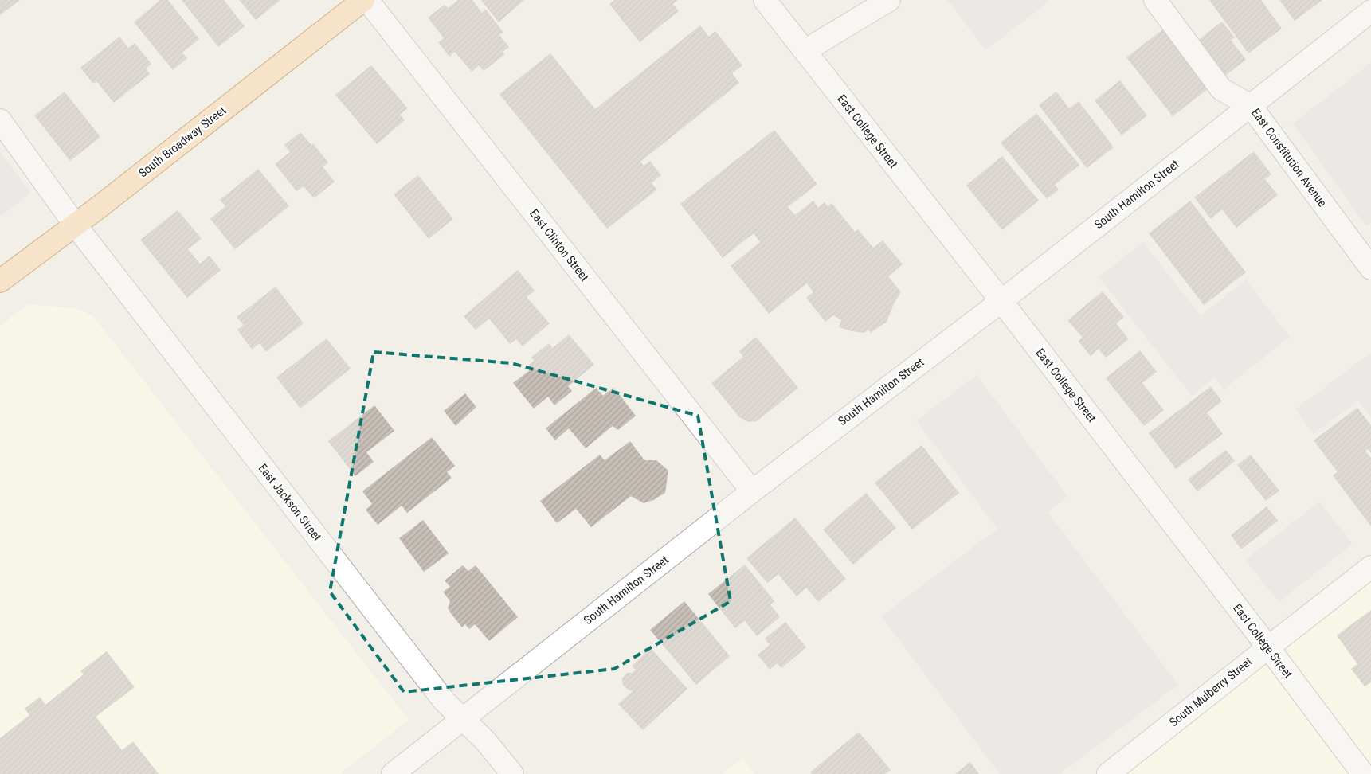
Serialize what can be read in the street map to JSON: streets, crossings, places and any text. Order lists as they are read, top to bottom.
{
  "streets": {
    "main road": ["South Broadway Street"],
    "street": [
      "East College Street",
      "East Constitution Avenue",
      "South Hamilton Street",
      "East Clinton Street",
      "East Jackson Street",
      "South Mulberry Street"
    ]
  },
  "crossings": [
    ["East College Street", "South Hamilton Street"],
    ["East College Street", "South Mulberry Street"],
    ["South Broadway Street", "East Jackson Street"],
    ["East Constitution Avenue", "South Hamilton Street"],
    ["South Hamilton Street", "East Clinton Street"],
    ["South Hamilton Street", "East Jackson Street"]
  ]
}
